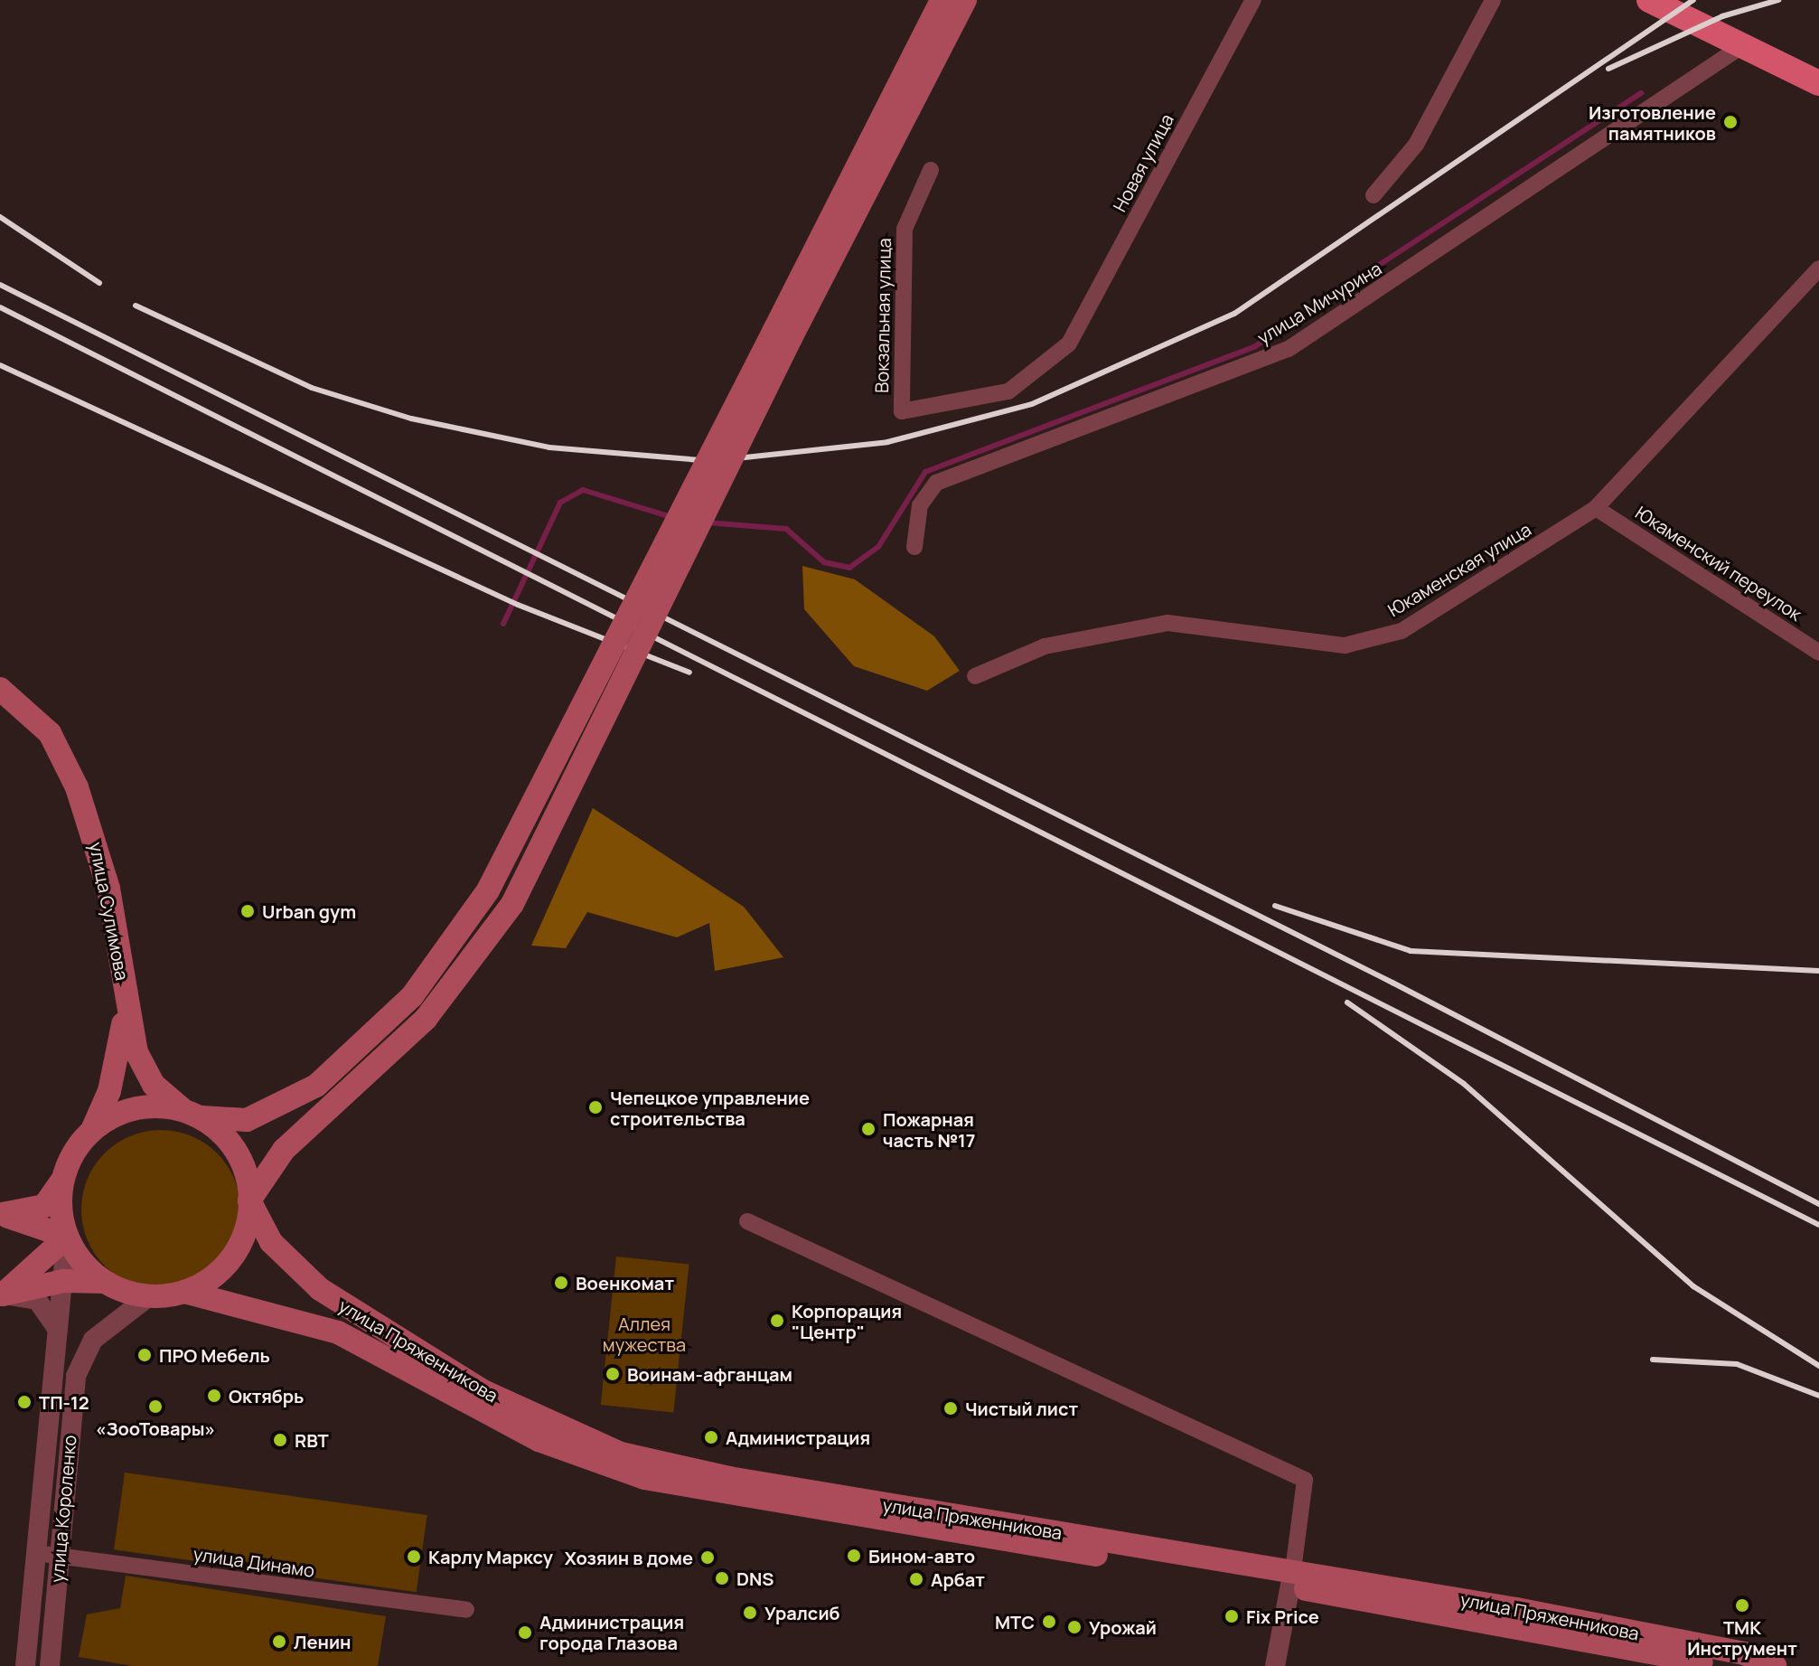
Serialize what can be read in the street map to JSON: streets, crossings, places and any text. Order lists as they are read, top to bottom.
{
  "streets": {
    "main road": ["улица Сулимова", "улица Пряженникова"],
    "street": [
      "Новая улица",
      "улица Мичурина",
      "Вокзальная улица",
      "Юкаменский переулок",
      "Юкаменская улица",
      "улица Короленко",
      "улица Динамо"
    ]
  },
  "crossings": [
    ["Новая улица", "Вокзальная улица"],
    ["Юкаменский переулок", "Юкаменская улица"],
    ["улица Сулимова", "улица Пряженникова"],
    ["улица Сулимова", "улица Короленко"],
    ["улица Пряженникова", "улица Короленко"],
    ["улица Короленко", "улица Динамо"]
  ],
  "parks": ["Аллея мужества"],
  "places": [
    "Изготовление памятников",
    "Urban gym",
    "Чепецкое управление строительства",
    "Пожарная часть №17",
    "Военкомат",
    "Корпорация \"Центр\"",
    "ПРО Мебель",
    "Воинам-афганцам",
    "Октябрь",
    "ТП-12",
    "«ЗооТовары»",
    "Чистый лист",
    "Администрация",
    "RBT",
    "Бином-авто",
    "Карлу Марксу",
    "Хозяин в доме",
    "DNS",
    "Арбат",
    "ТМК Инструмент",
    "Уралсиб",
    "Fix Price",
    "МТС",
    "Урожай",
    "Администрация города Глазова",
    "Ленин"
  ]
}
